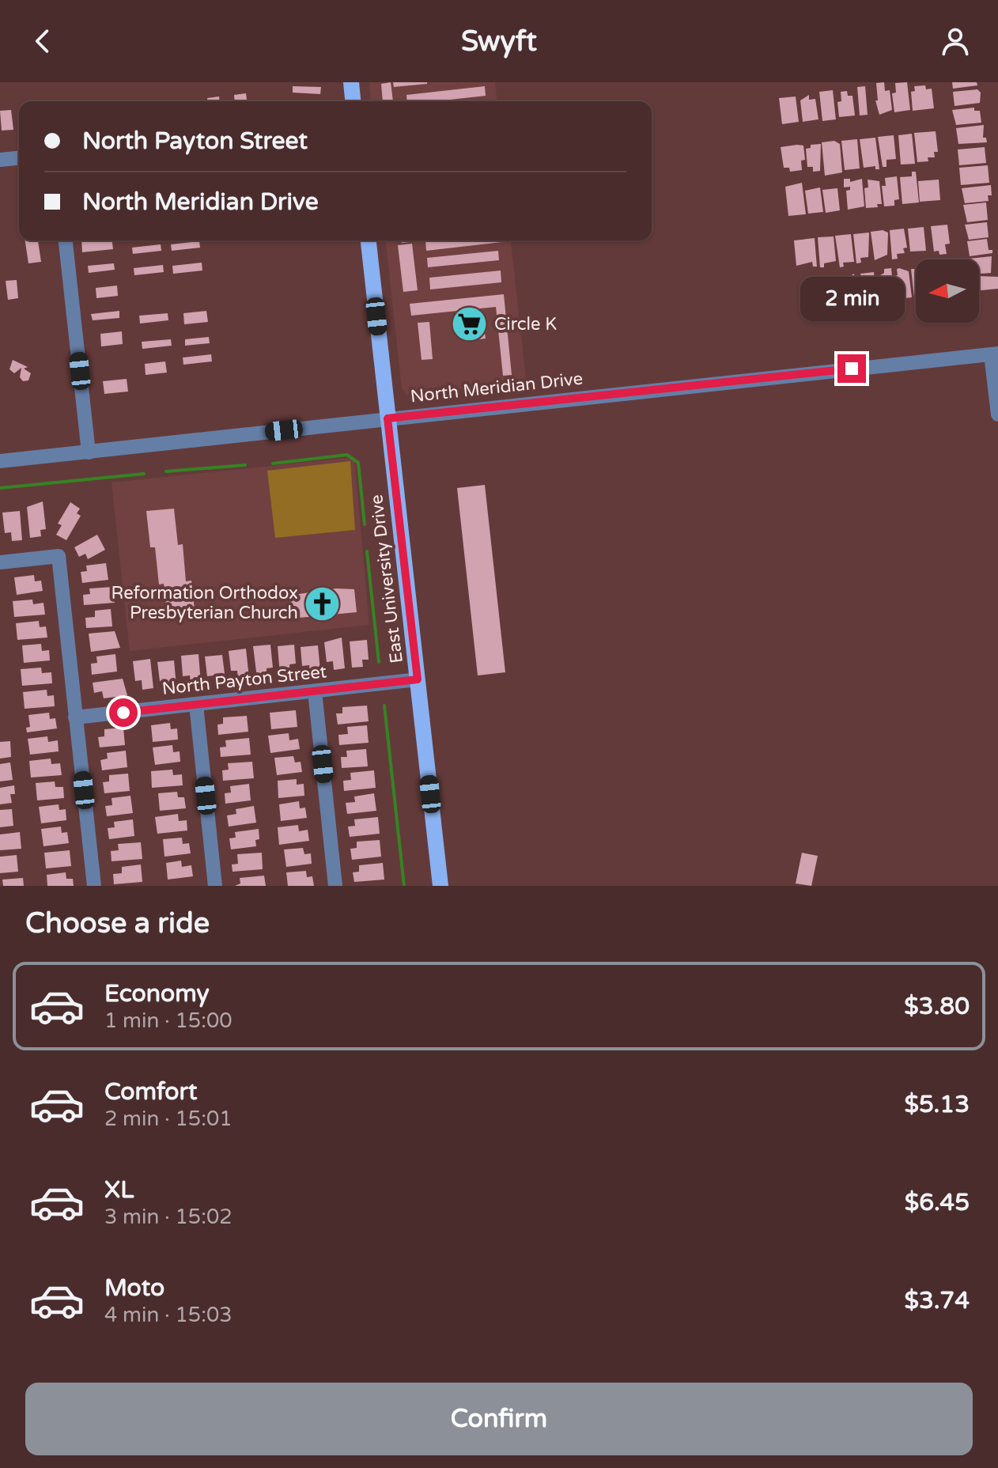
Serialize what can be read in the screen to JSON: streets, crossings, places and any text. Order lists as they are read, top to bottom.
{
  "streets": {
    "main road": ["East University Drive"],
    "street": ["North Meridian Drive", "North Payton Street"]
  },
  "crossings": [
    ["North Meridian Drive", "East University Drive"],
    ["East University Drive", "North Payton Street"]
  ],
  "places": {
    "supermarket": ["Circle K"],
    "church": ["Reformation Orthodox Presbyterian Church"]
  },
  "north": "left",
  "page": {
    "header": "Swyft",
    "banner": ["North Payton Street", "North Meridian Drive"],
    "bubble": "2 min",
    "heading": "Choose a ride",
    "list": [
      {
        "name": "Economy",
        "note": "1 min · 15:00",
        "value": "$3.80"
      },
      {
        "name": "Comfort",
        "note": "2 min · 15:01",
        "value": "$5.13"
      },
      {
        "name": "XL",
        "note": "3 min · 15:02",
        "value": "$6.45"
      },
      {
        "name": "Moto",
        "note": "4 min · 15:03",
        "value": "$3.74"
      }
    ],
    "buttons": "Confirm"
  }
}
